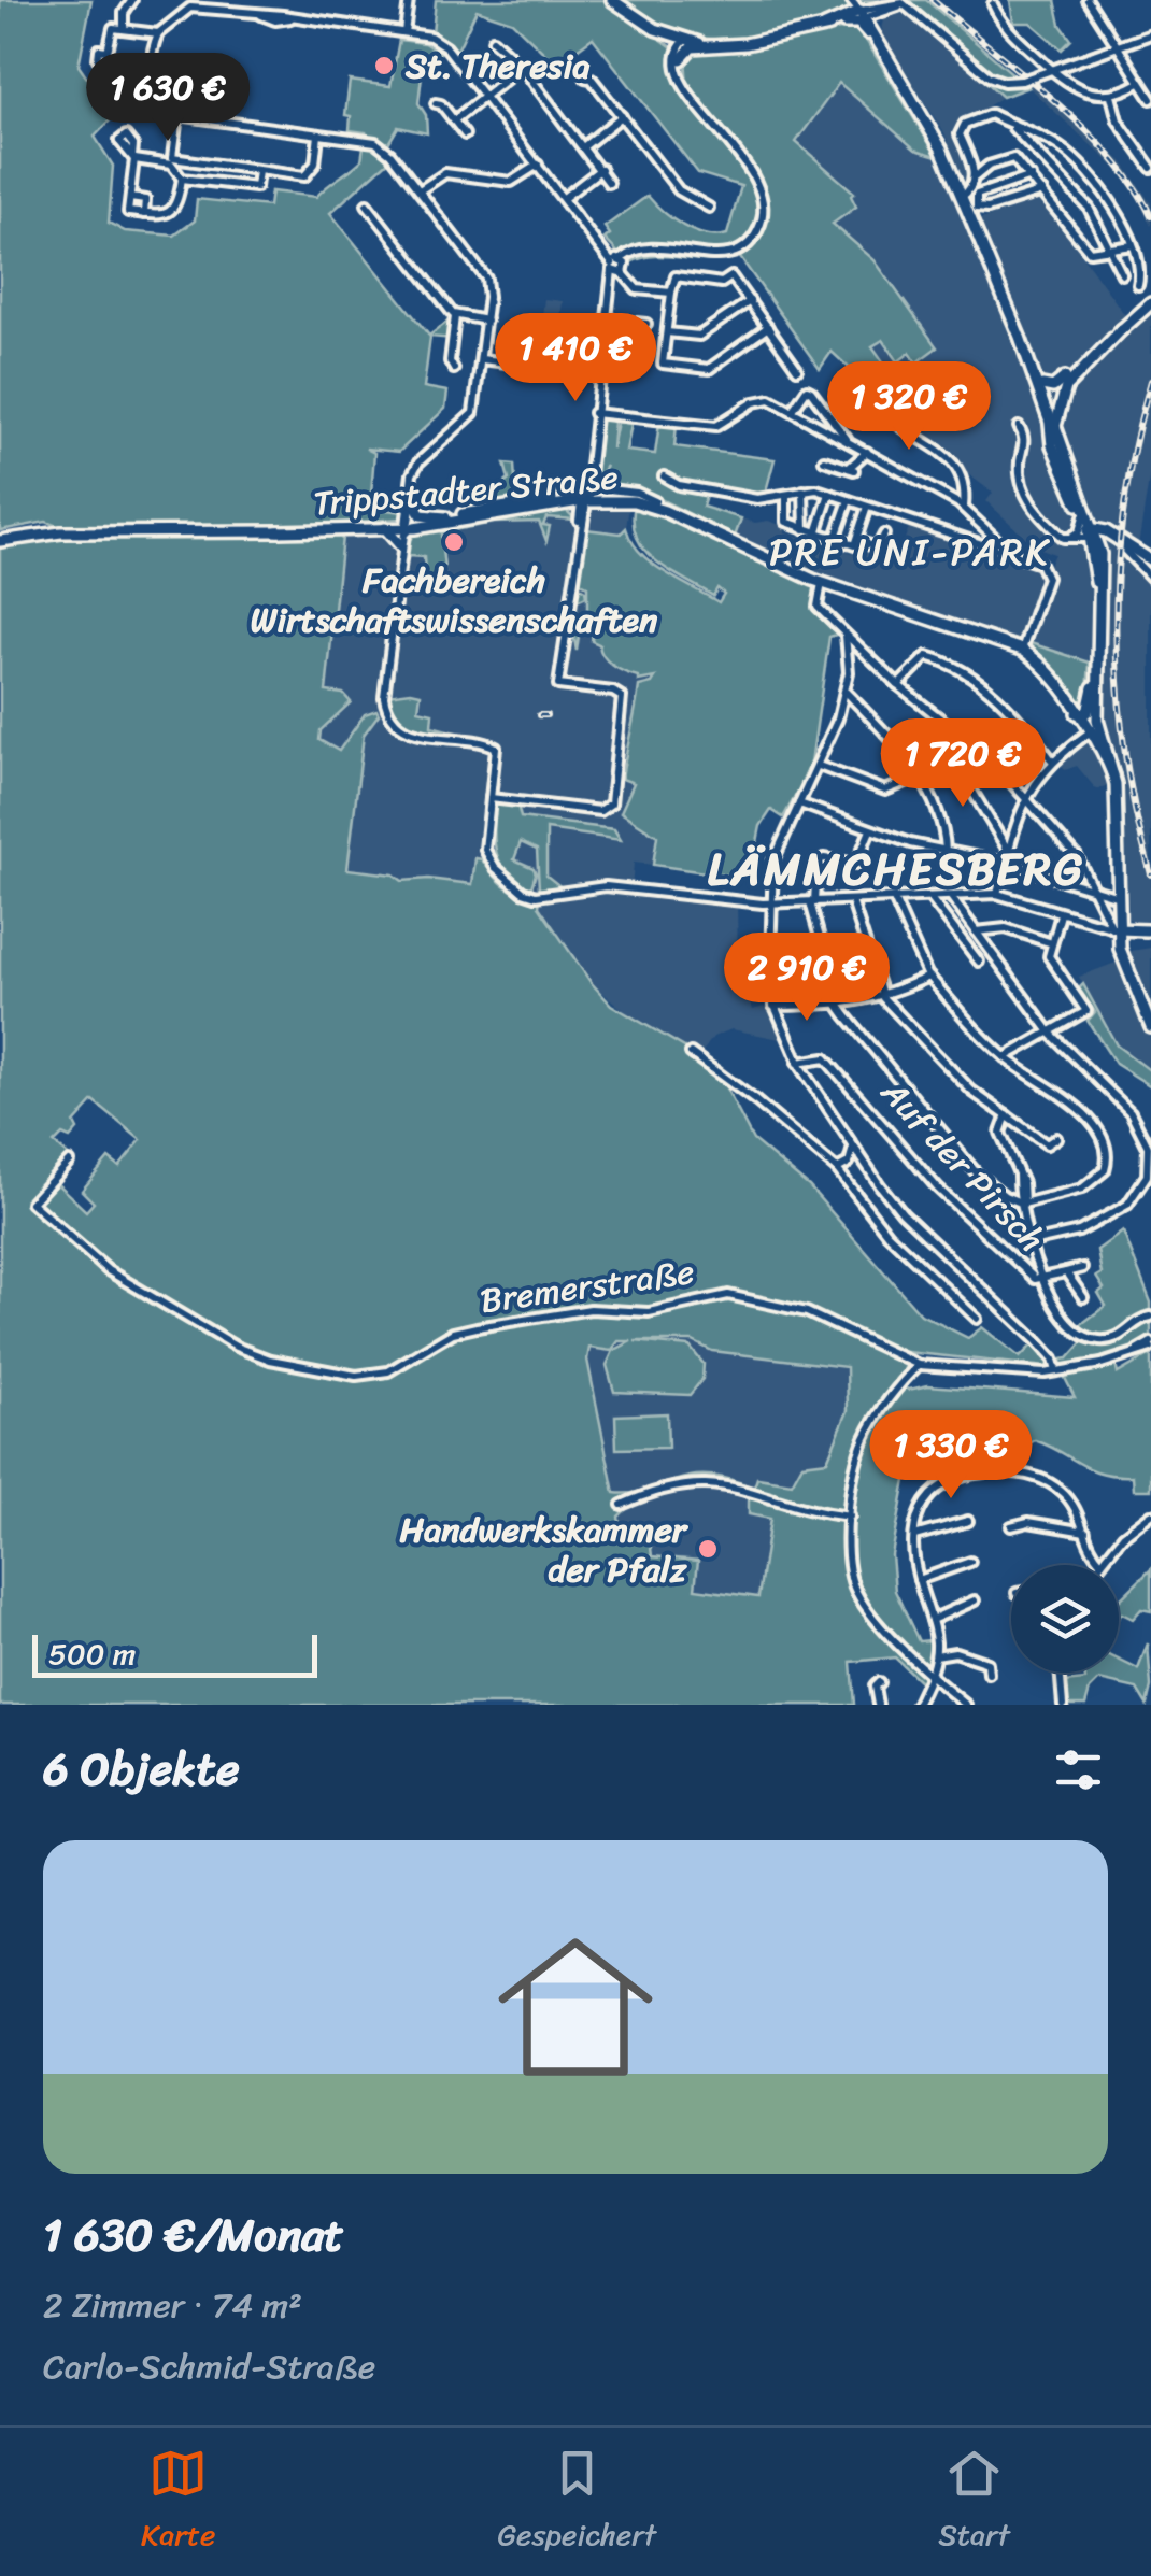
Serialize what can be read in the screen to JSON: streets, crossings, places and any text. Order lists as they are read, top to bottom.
{
  "streets": {
    "main road": ["Trippstadter Straße"],
    "street": ["Auf der Pirsch", "Bremerstraße"]
  },
  "districts": ["PRE UNI-PARK", "LÄMMCHESBERG"],
  "places": ["St. Theresia", "Fachbereich Wirtschaftswissenschaften", "Handwerkskammer der Pfalz"],
  "scale_bar": "500 m",
  "page": {
    "price": [
      "1 630 €",
      "1 410 €",
      "1 320 €",
      "1 720 €",
      "2 910 €",
      "1 330 €"
    ],
    "scale": "500 m",
    "heading": "6 Objekte",
    "list": [
      {
        "name": "1 630 €/Monat",
        "note": "2 Zimmer · 74 m² · Carlo-Schmid-Straße"
      }
    ],
    "tabs": ["Karte", "Gespeichert", "Start"]
  }
}
